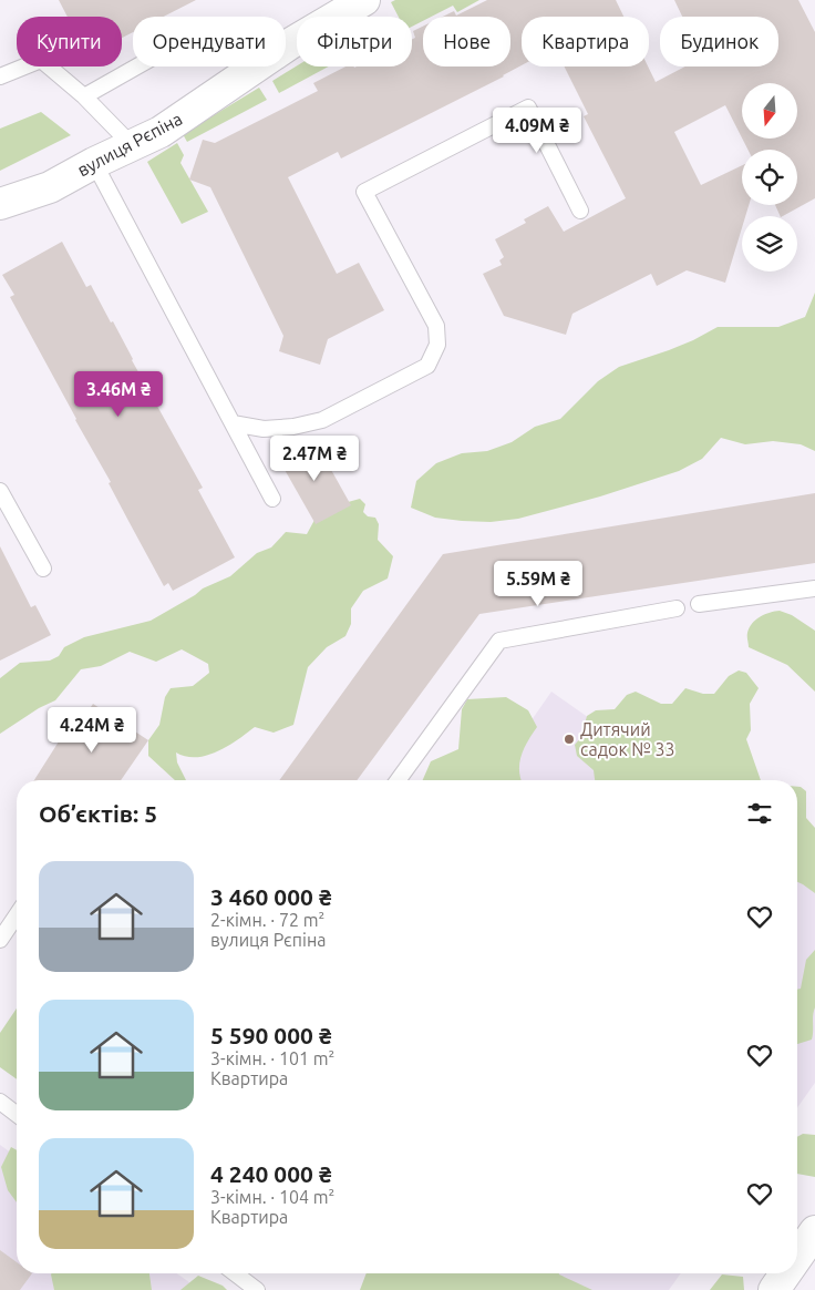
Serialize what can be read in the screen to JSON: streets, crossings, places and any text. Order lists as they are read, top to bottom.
{
  "streets": {
    "street": ["вулиця Рєпіна"]
  },
  "places": ["Дитячий садок № 33"],
  "north": "bottom",
  "page": {
    "chip": [
      "Купити",
      "Орендувати",
      "Фільтри",
      "Нове",
      "Квартира",
      "Будинок"
    ],
    "price": [
      "4.09M ₴",
      "3.46M ₴",
      "2.47M ₴",
      "5.59M ₴",
      "4.24M ₴"
    ],
    "heading": "Об’єктів: 5",
    "list": [
      {
        "name": "3 460 000 ₴",
        "note": "2-кімн. · 72 m² · вулиця Рєпіна"
      },
      {
        "name": "5 590 000 ₴",
        "note": "3-кімн. · 101 m² · Квартира"
      },
      {
        "name": "4 240 000 ₴",
        "note": "3-кімн. · 104 m² · Квартира"
      }
    ]
  }
}
